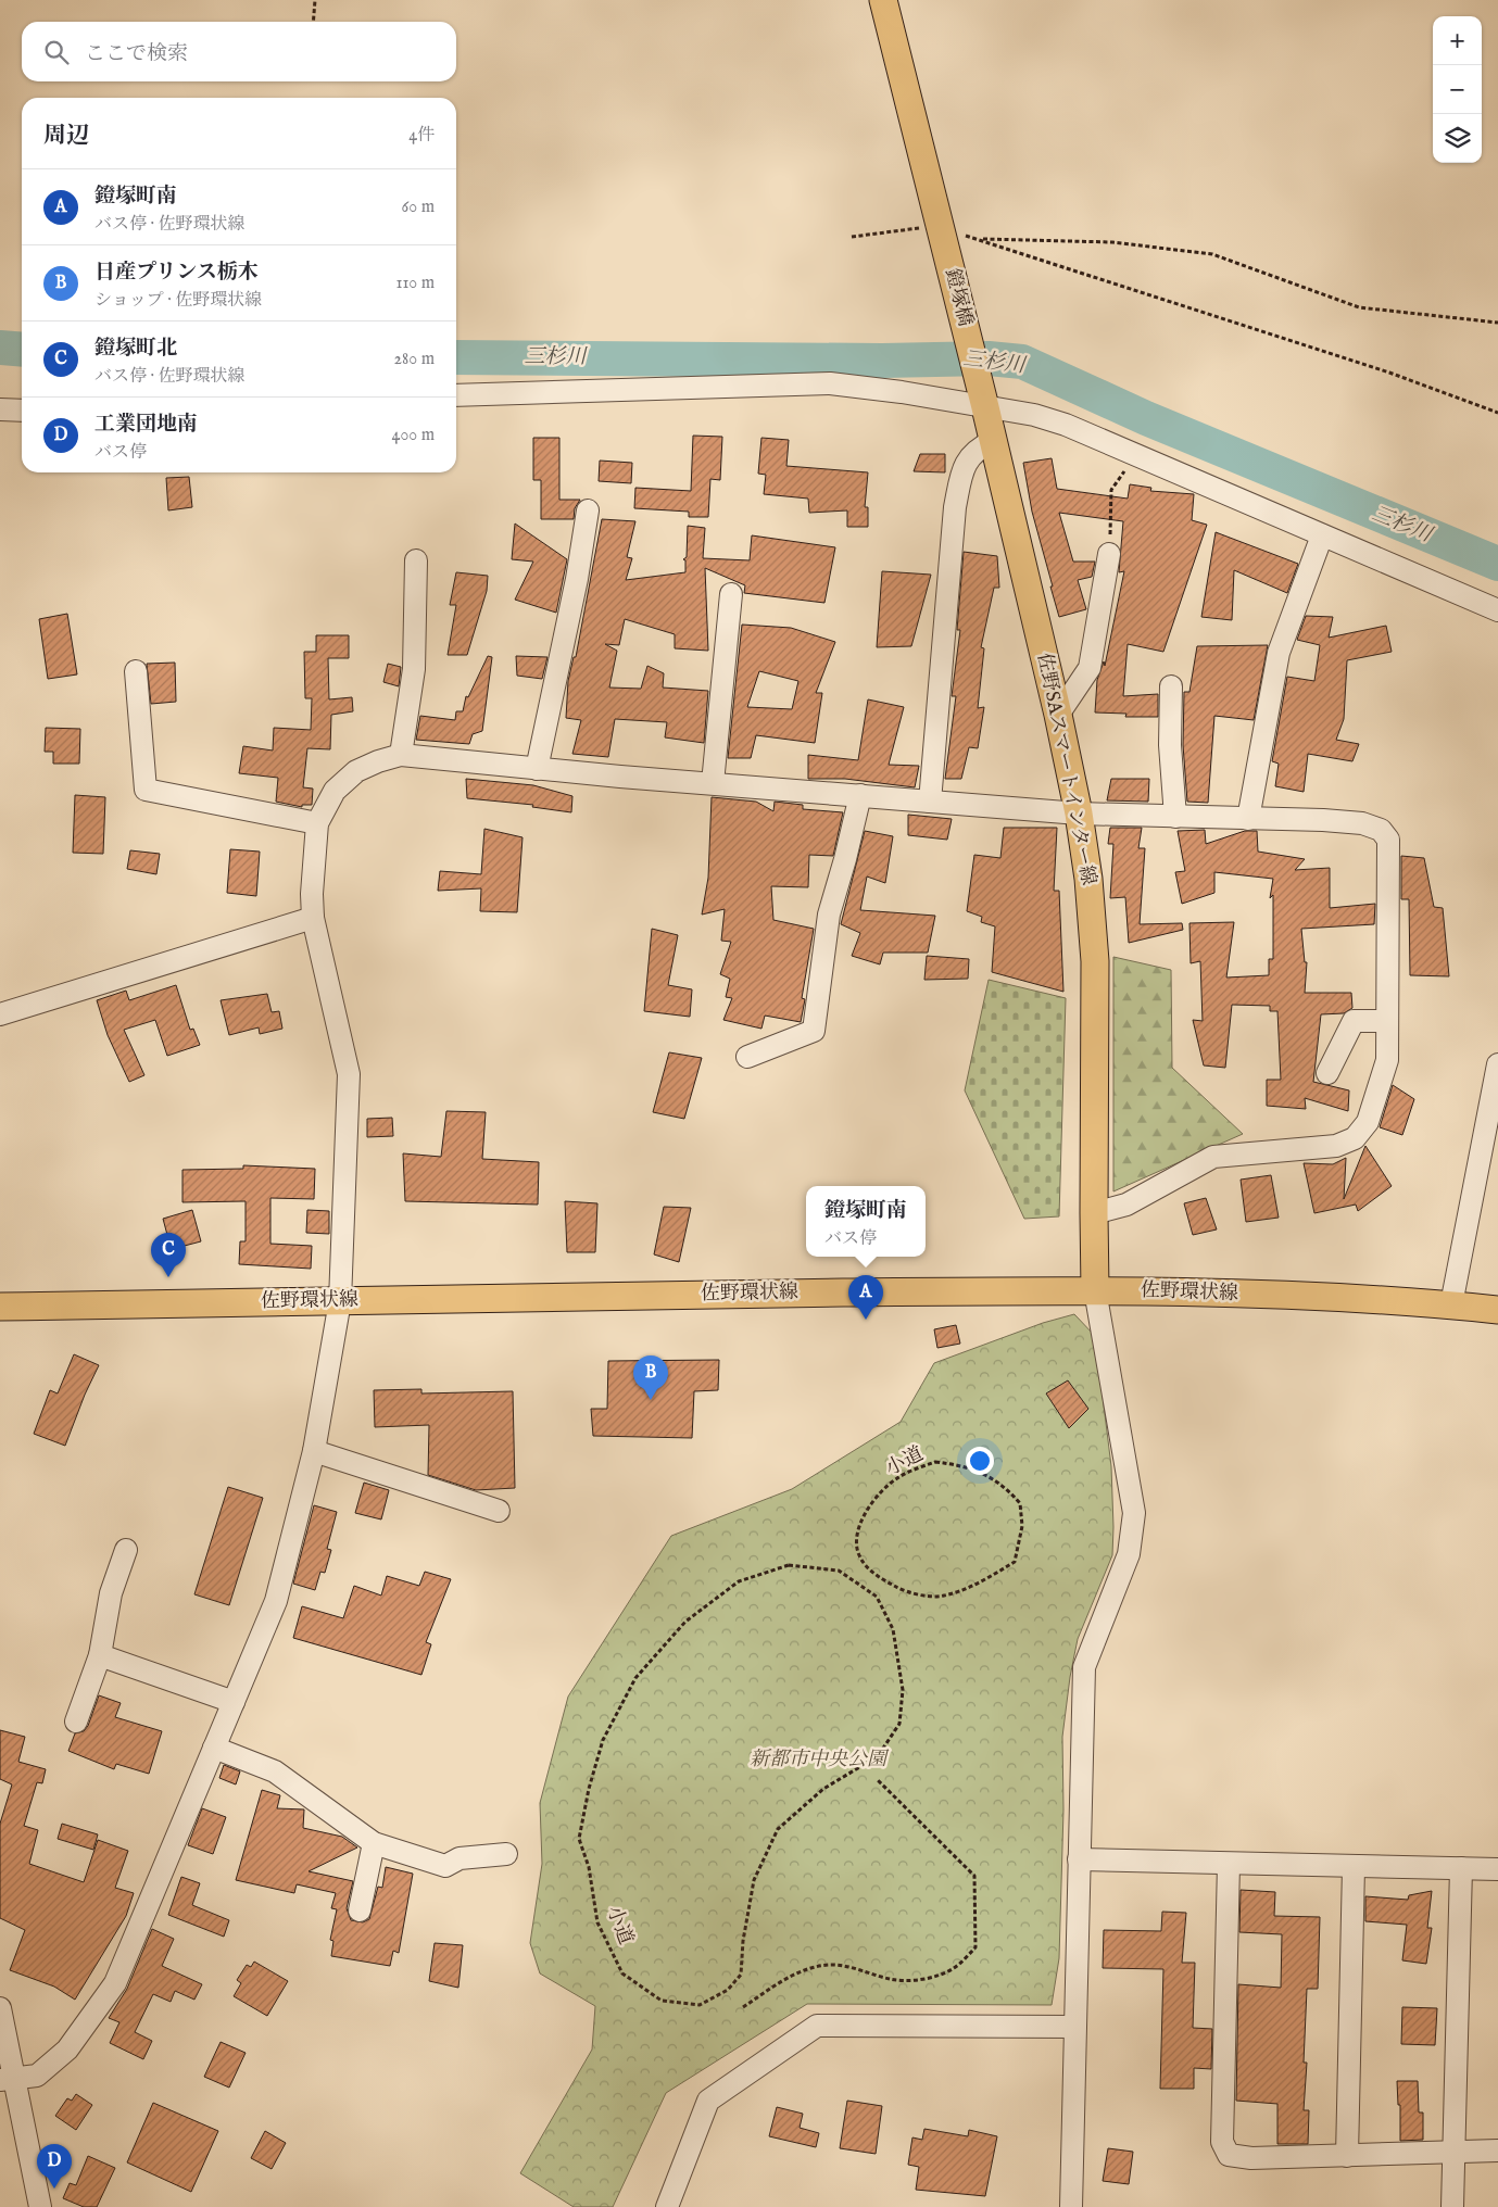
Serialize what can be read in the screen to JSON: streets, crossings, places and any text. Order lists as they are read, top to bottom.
{
  "streets": {
    "main road": ["鐙塚橋", "佐野SAスマートインター線", "佐野環状線"],
    "path": ["小道"]
  },
  "crossings": [
    ["鐙塚橋", "佐野SAスマートインター線"],
    ["佐野SAスマートインター線", "佐野環状線"]
  ],
  "water": ["三杉川"],
  "parks": ["新都市中央公園"],
  "page": {
    "map_buttons": ["+", "−"],
    "search": "ここで検索",
    "heading": ["周辺", "4件"],
    "list": [
      {
        "mark": "A",
        "name": "鐙塚町南",
        "note": "バス停 · 佐野環状線",
        "value": "60 m"
      },
      {
        "mark": "B",
        "name": "日産プリンス栃木",
        "note": "ショップ · 佐野環状線",
        "value": "110 m"
      },
      {
        "mark": "C",
        "name": "鐙塚町北",
        "note": "バス停 · 佐野環状線",
        "value": "280 m"
      },
      {
        "mark": "D",
        "name": "工業団地南",
        "note": "バス停",
        "value": "400 m"
      }
    ],
    "popup": ["鐙塚町南", "バス停"],
    "pins": [
      "C",
      "A",
      "B",
      "D"
    ]
  }
}
